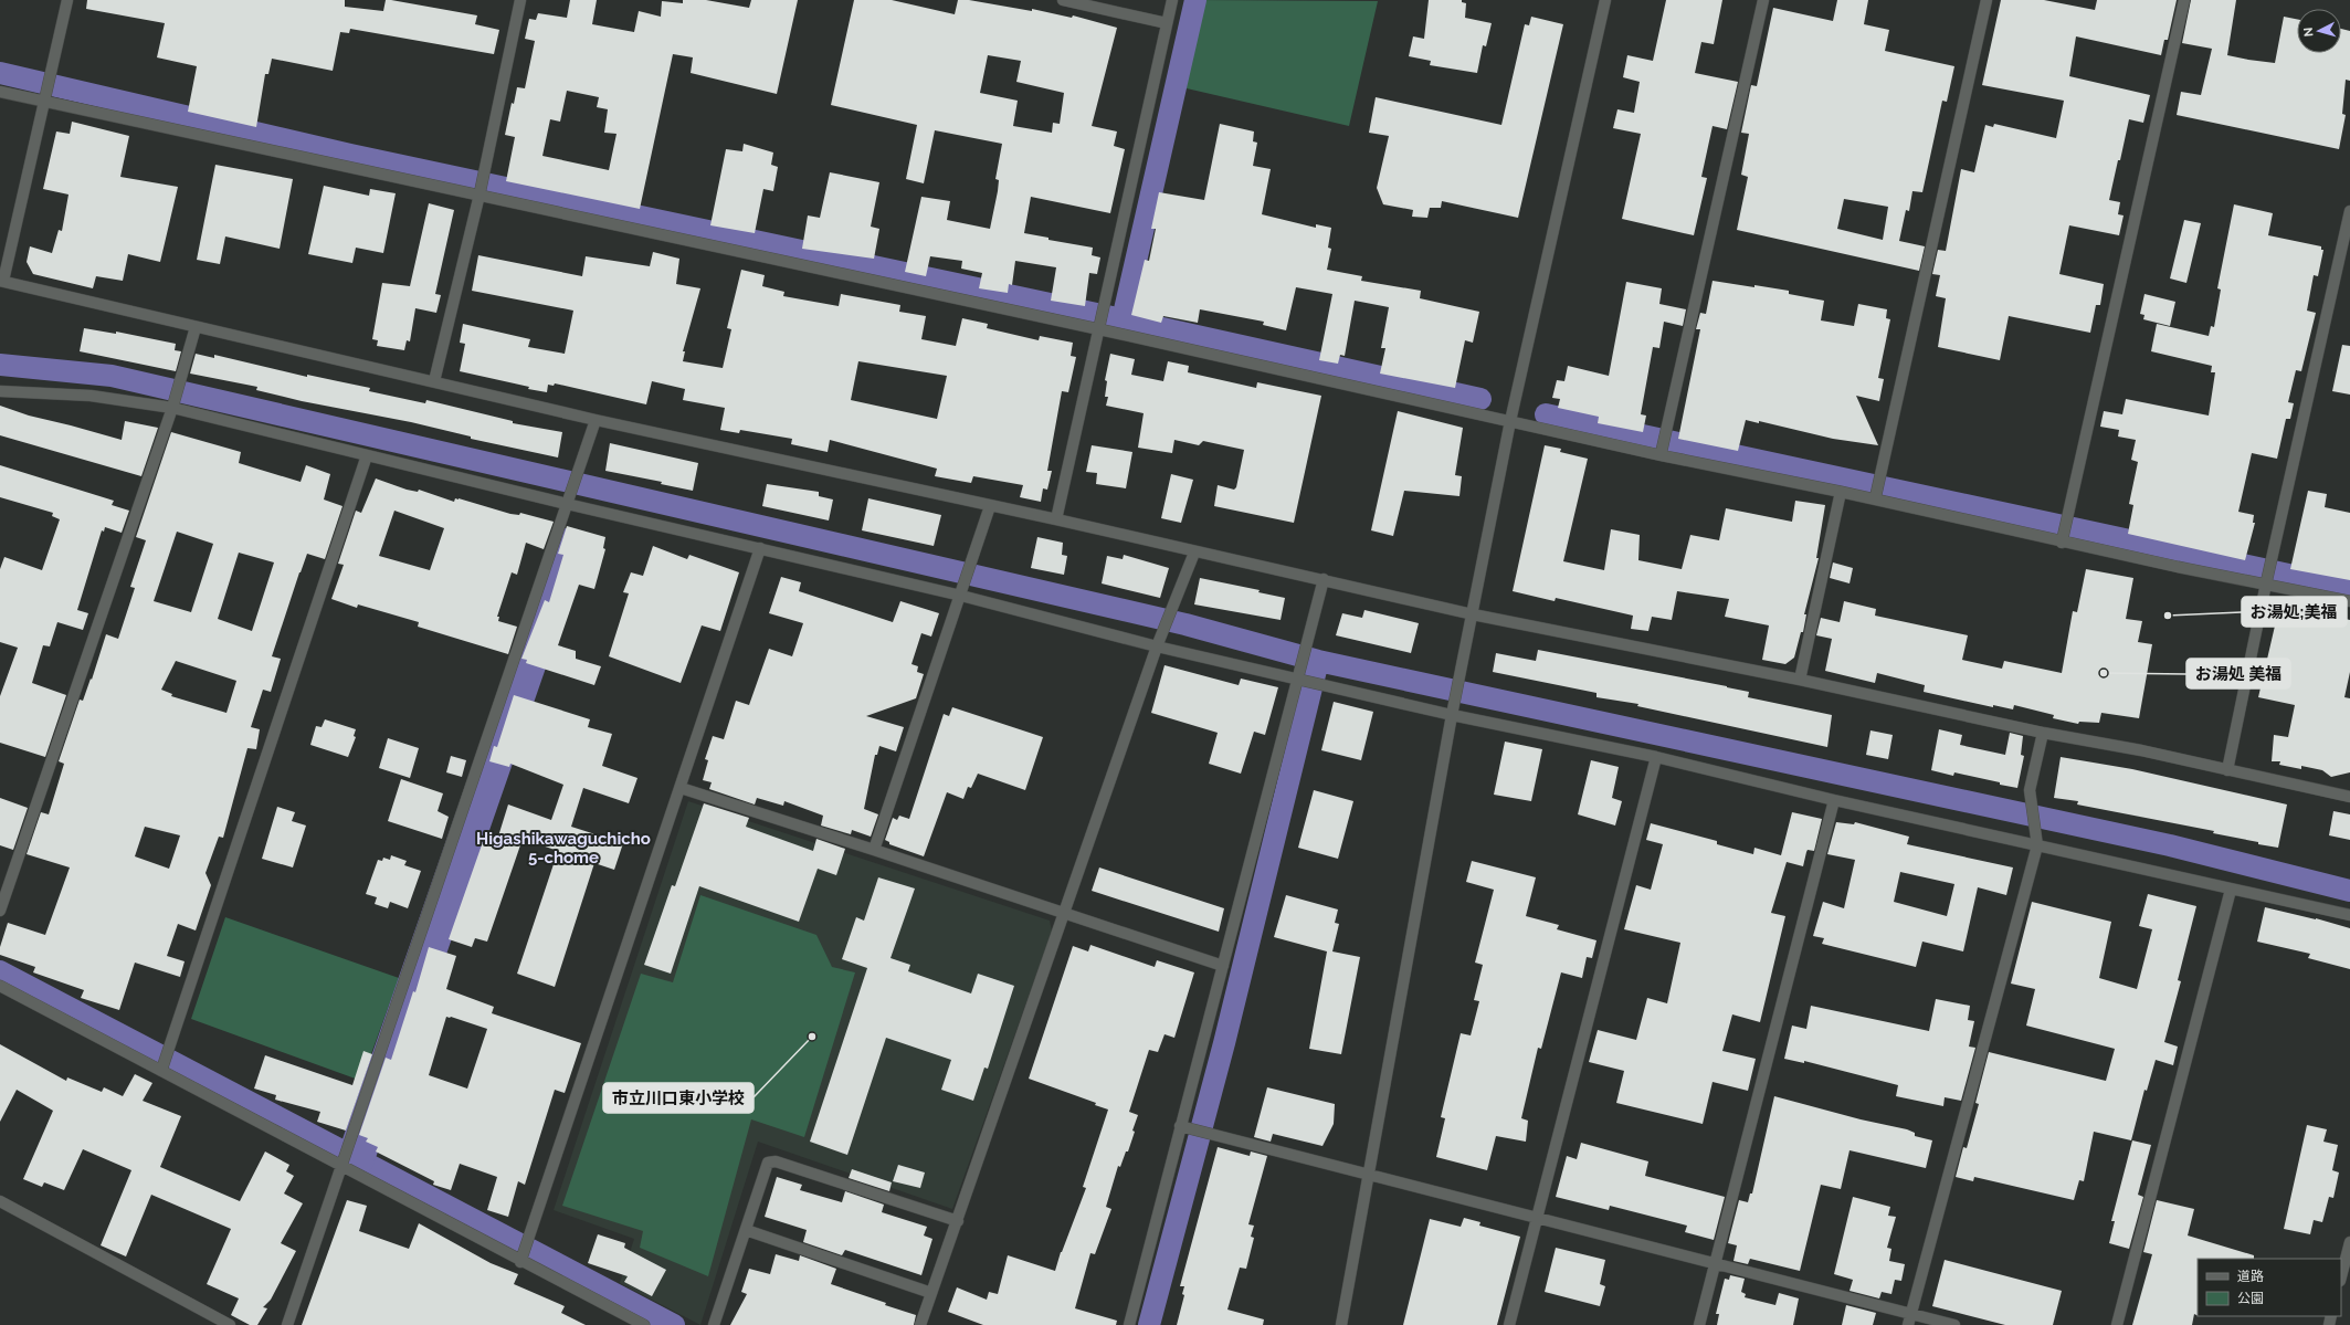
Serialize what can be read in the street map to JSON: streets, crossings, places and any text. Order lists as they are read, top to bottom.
{
  "districts": ["Higashikawaguchicho 5-chome"],
  "places": ["お湯処;美福", "お湯処 美福", "市立川口東小学校"],
  "legend": ["道路", "公園"],
  "north": "left"
}
